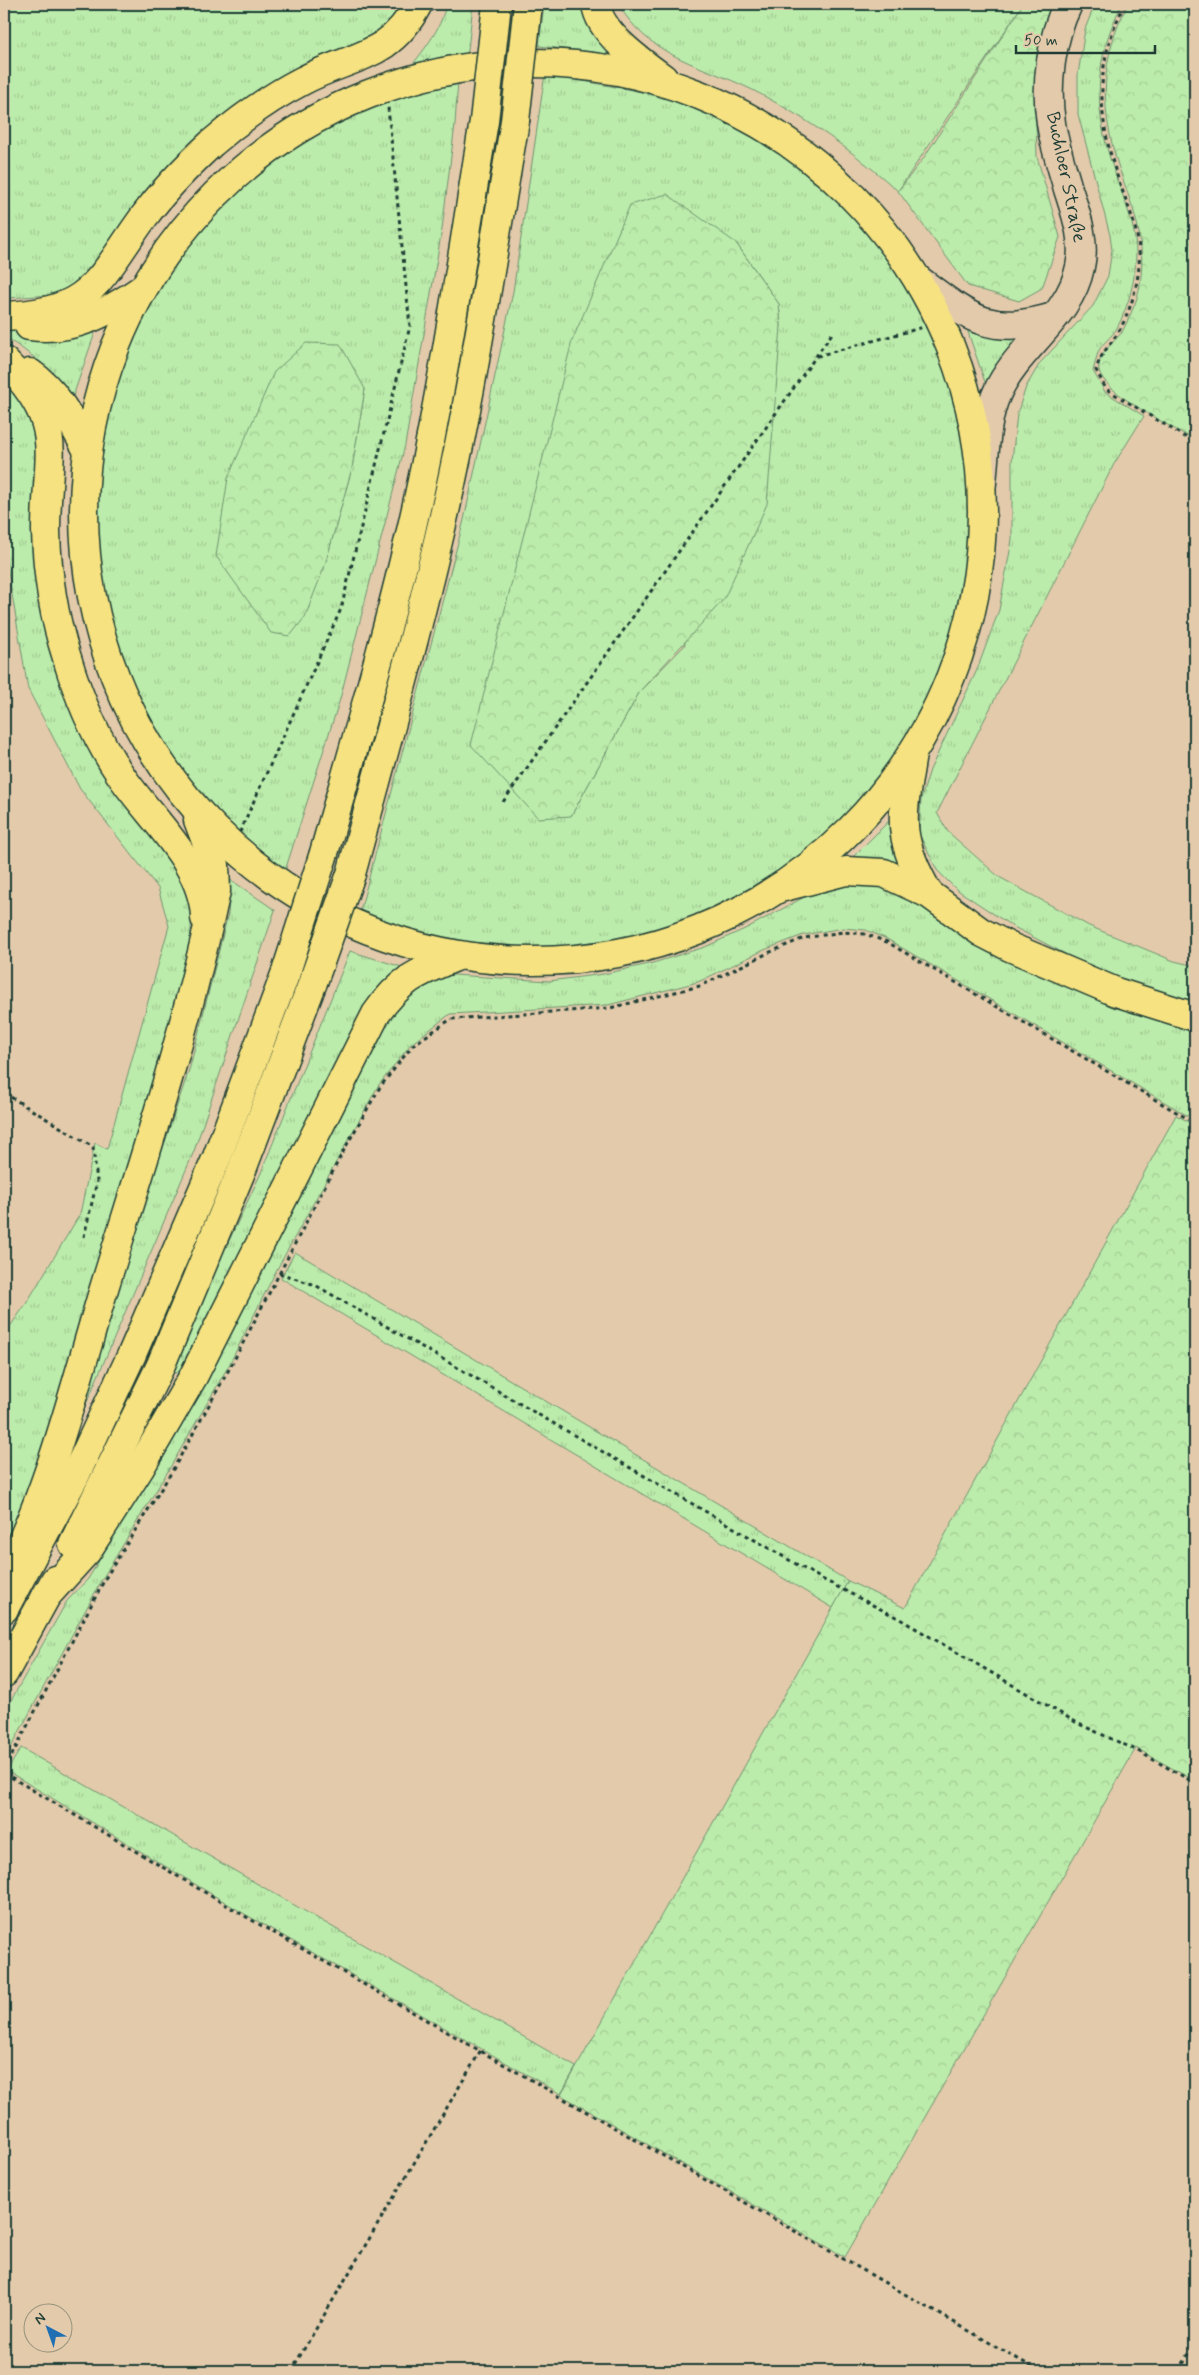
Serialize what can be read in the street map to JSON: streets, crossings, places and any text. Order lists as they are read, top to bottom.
{
  "streets": {
    "main road": ["Buchloer Straße"]
  },
  "scale_bar": "50 m",
  "north": "top left"
}
